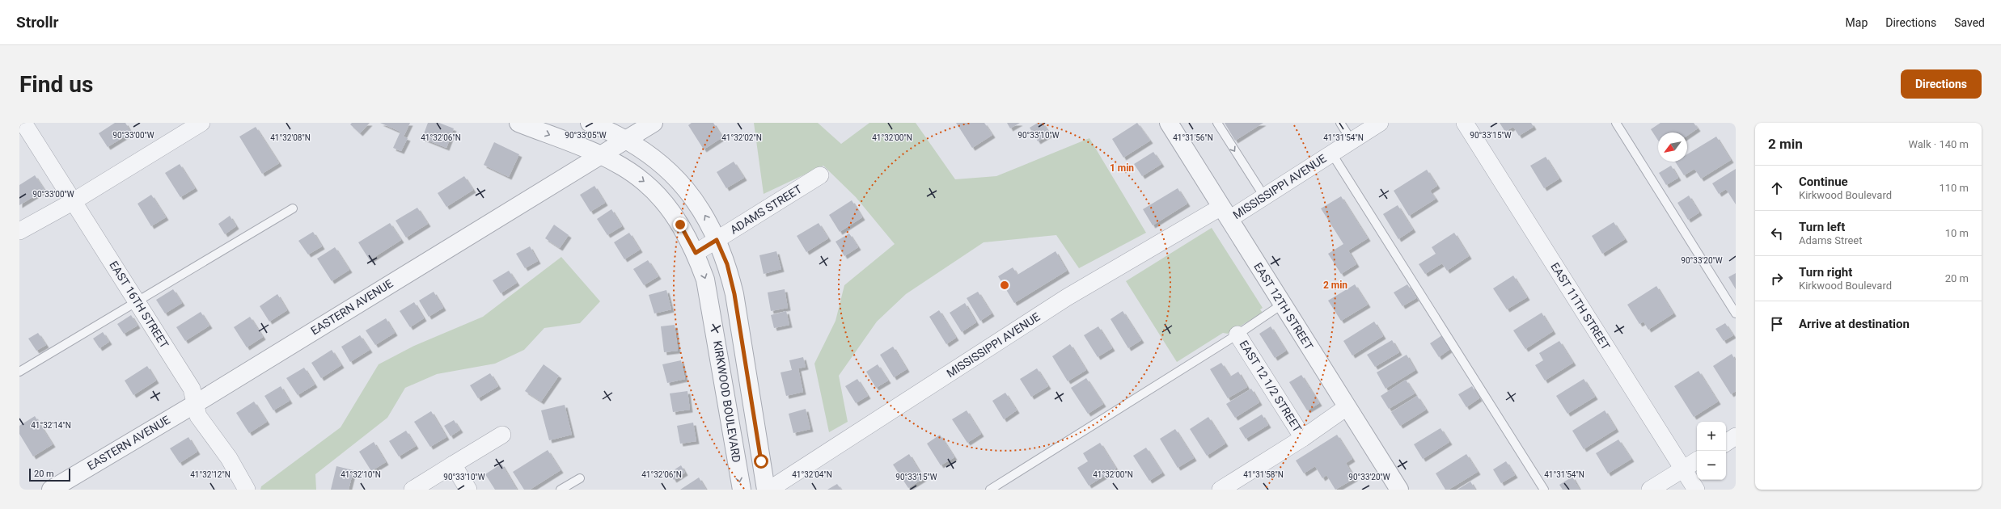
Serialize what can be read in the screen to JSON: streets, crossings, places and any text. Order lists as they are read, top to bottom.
{
  "streets": {
    "street": [
      "MISSISSIPPI AVENUE",
      "ADAMS STREET",
      "EAST 16TH STREET",
      "EAST 12TH STREET",
      "EAST 11TH STREET",
      "EASTERN AVENUE",
      "EAST 12 1/2 STREET",
      "KIRKWOOD BOULEVARD"
    ]
  },
  "crossings": [
    ["MISSISSIPPI AVENUE", "EAST 12TH STREET"],
    ["ADAMS STREET", "KIRKWOOD BOULEVARD"],
    ["EAST 16TH STREET", "EASTERN AVENUE"],
    ["EASTERN AVENUE", "KIRKWOOD BOULEVARD"]
  ],
  "scale_bar": "20 m",
  "north": "bottom left",
  "page": {
    "header": "Strollr",
    "nav": ["Map", "Directions", "Saved"],
    "buttons": "Directions",
    "title": "Find us",
    "heading": ["2 min", "Walk · 140 m"],
    "list": [
      ["Continue", "Kirkwood Boulevard", "110 m"],
      ["Turn left", "Adams Street", "10 m"],
      ["Turn right", "Kirkwood Boulevard", "20 m"],
      "Arrive at destination"
    ],
    "map_buttons": ["+", "−"],
    "scale": "20 m"
  },
  "coordinates": [
    "90°33'00\"W",
    "90°33'10\"W",
    "90°33'05\"W",
    "90°33'15\"W",
    "41°32'08\"N",
    "41°32'06\"N",
    "41°32'02\"N",
    "41°32'00\"N",
    "41°31'56\"N",
    "41°31'54\"N",
    "90°33'20\"W",
    "41°32'14\"N",
    "41°32'12\"N",
    "41°32'10\"N",
    "41°32'04\"N",
    "41°31'58\"N"
  ],
  "rings": ["1 min", "2 min"]
}
